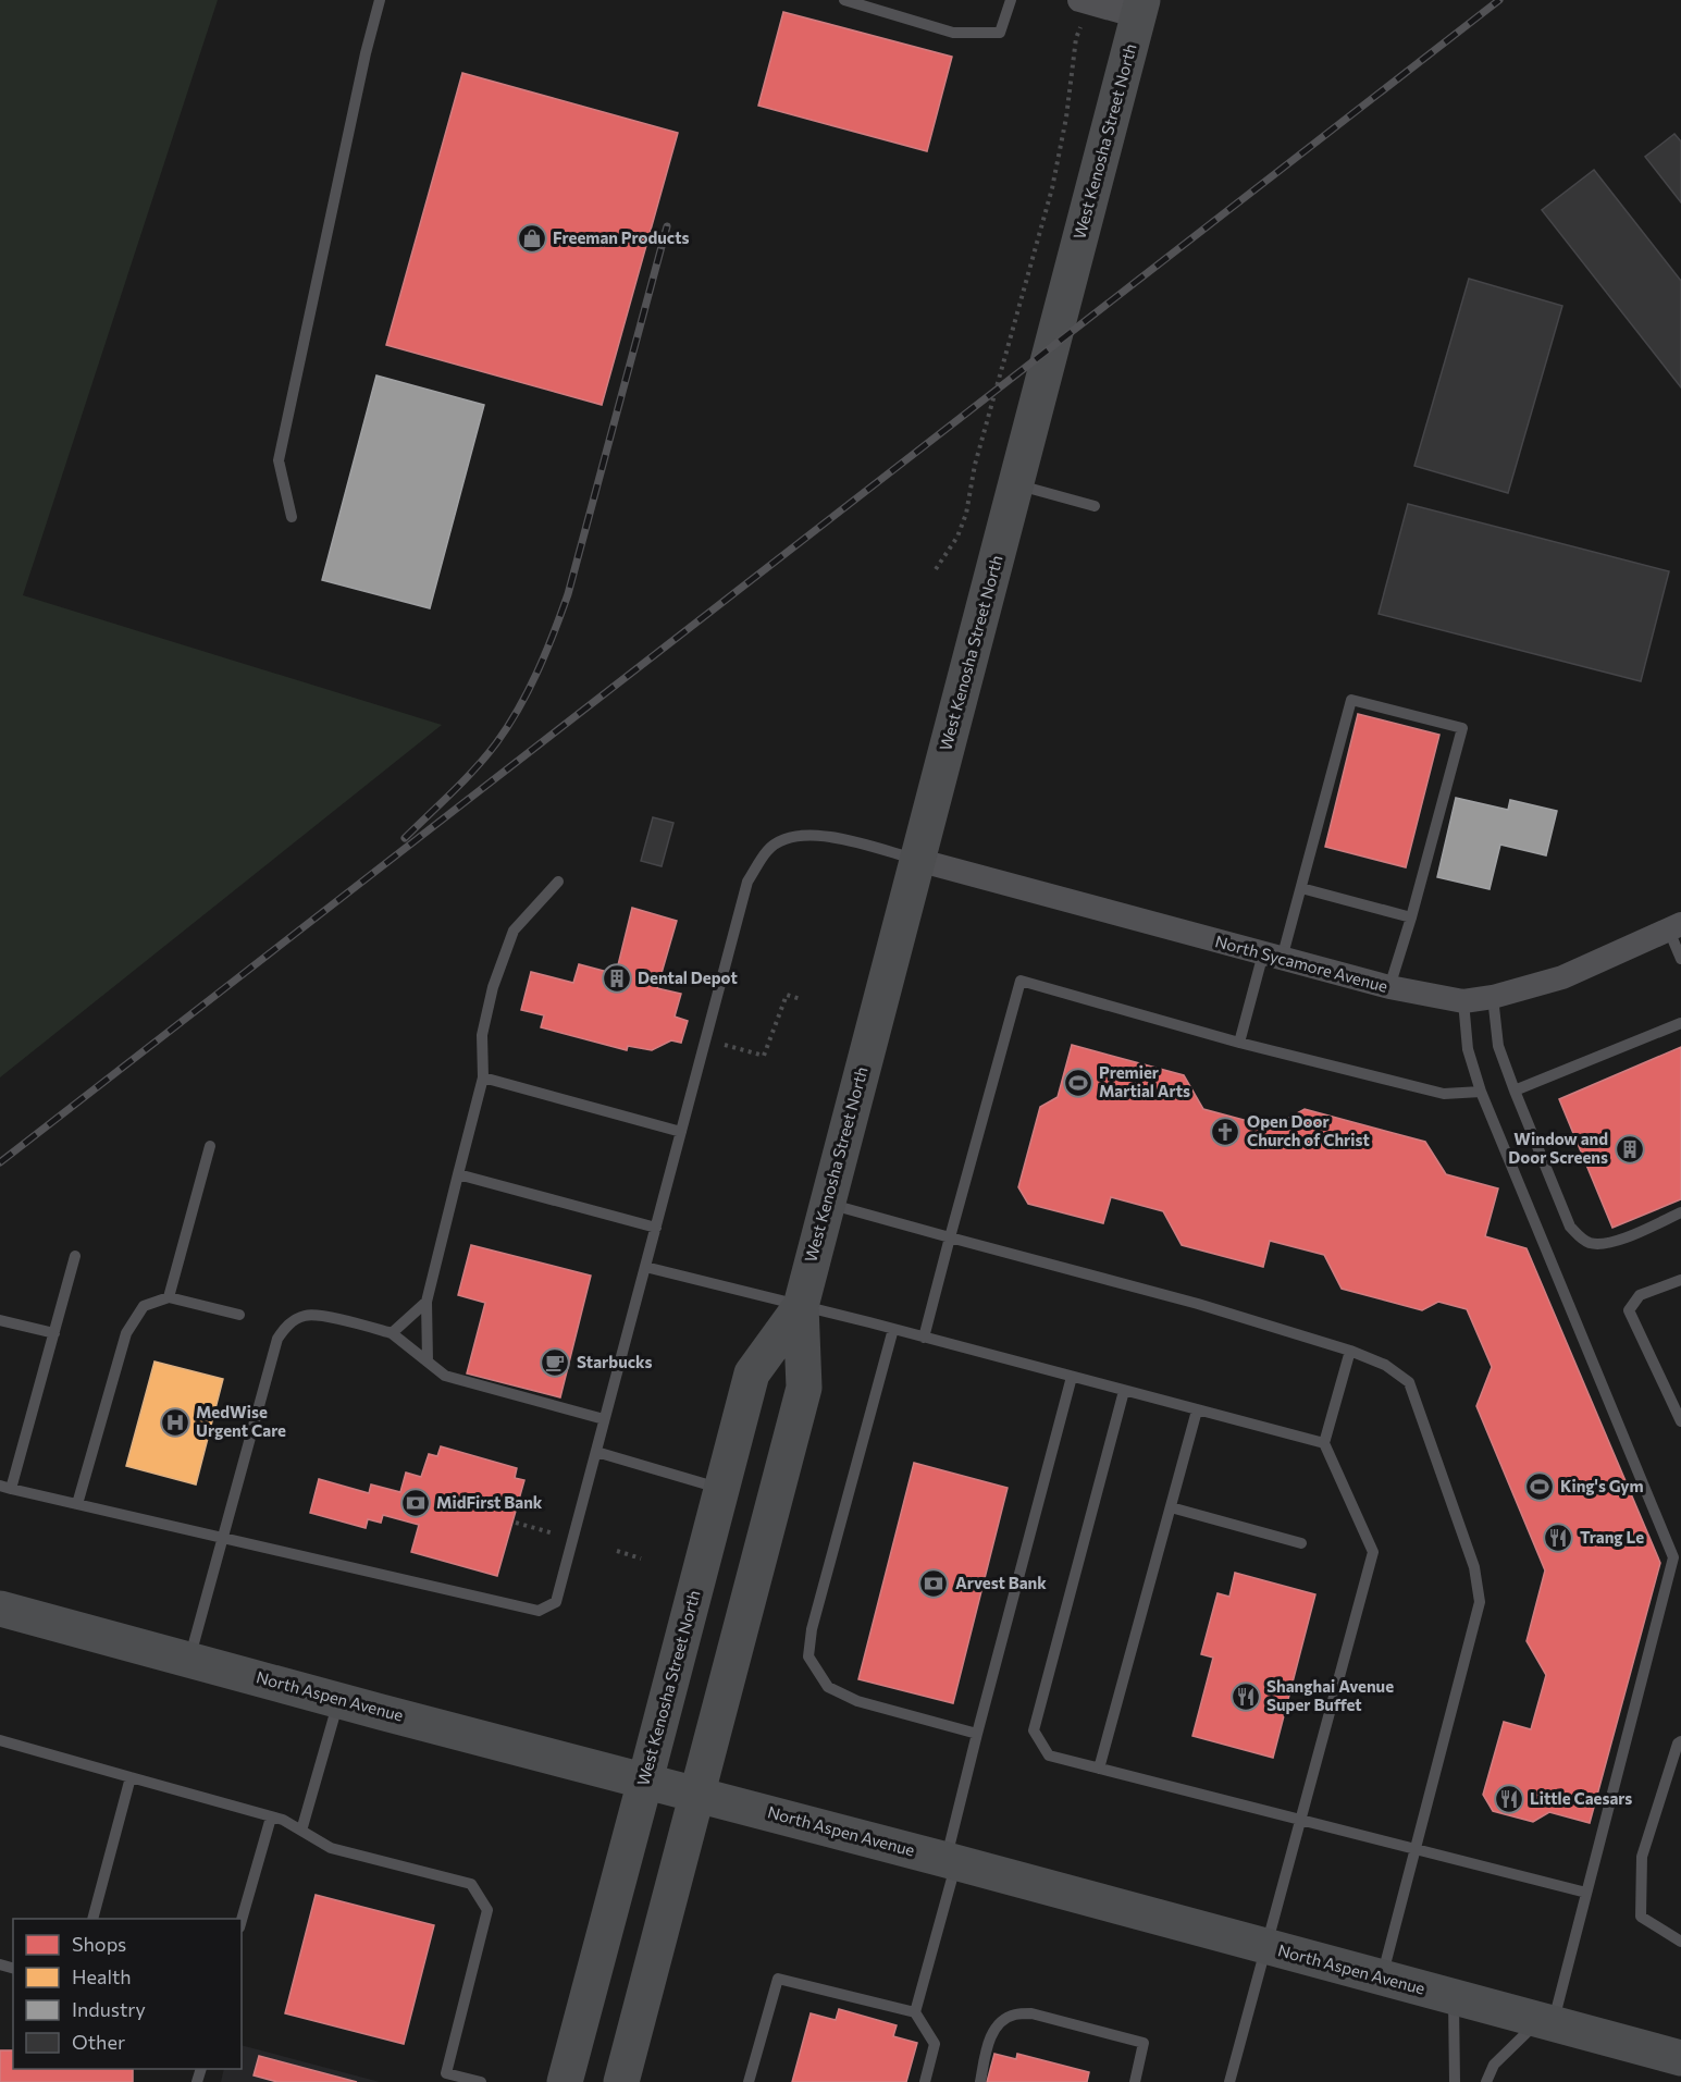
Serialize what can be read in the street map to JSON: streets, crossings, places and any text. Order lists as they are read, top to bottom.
{
  "streets": {
    "main road": ["West Kenosha Street North", "North Aspen Avenue"],
    "street": ["North Sycamore Avenue"]
  },
  "crossings": [
    ["West Kenosha Street North", "North Sycamore Avenue"],
    ["West Kenosha Street North", "North Aspen Avenue"]
  ],
  "places": {
    "shop": ["Freeman Products"],
    "building": ["Dental Depot", "Window and Door Screens"],
    "sports": ["Premier Martial Arts", "King's Gym"],
    "church": ["Open Door Church of Christ"],
    "cafe": ["Starbucks"],
    "hospital": ["MedWise Urgent Care"],
    "bank": ["MidFirst Bank", "Arvest Bank"],
    "restaurant": ["Trang Le", "Shanghai Avenue Super Buffet", "Little Caesars"]
  },
  "legend": [
    "Shops",
    "Health",
    "Industry",
    "Other"
  ]
}
